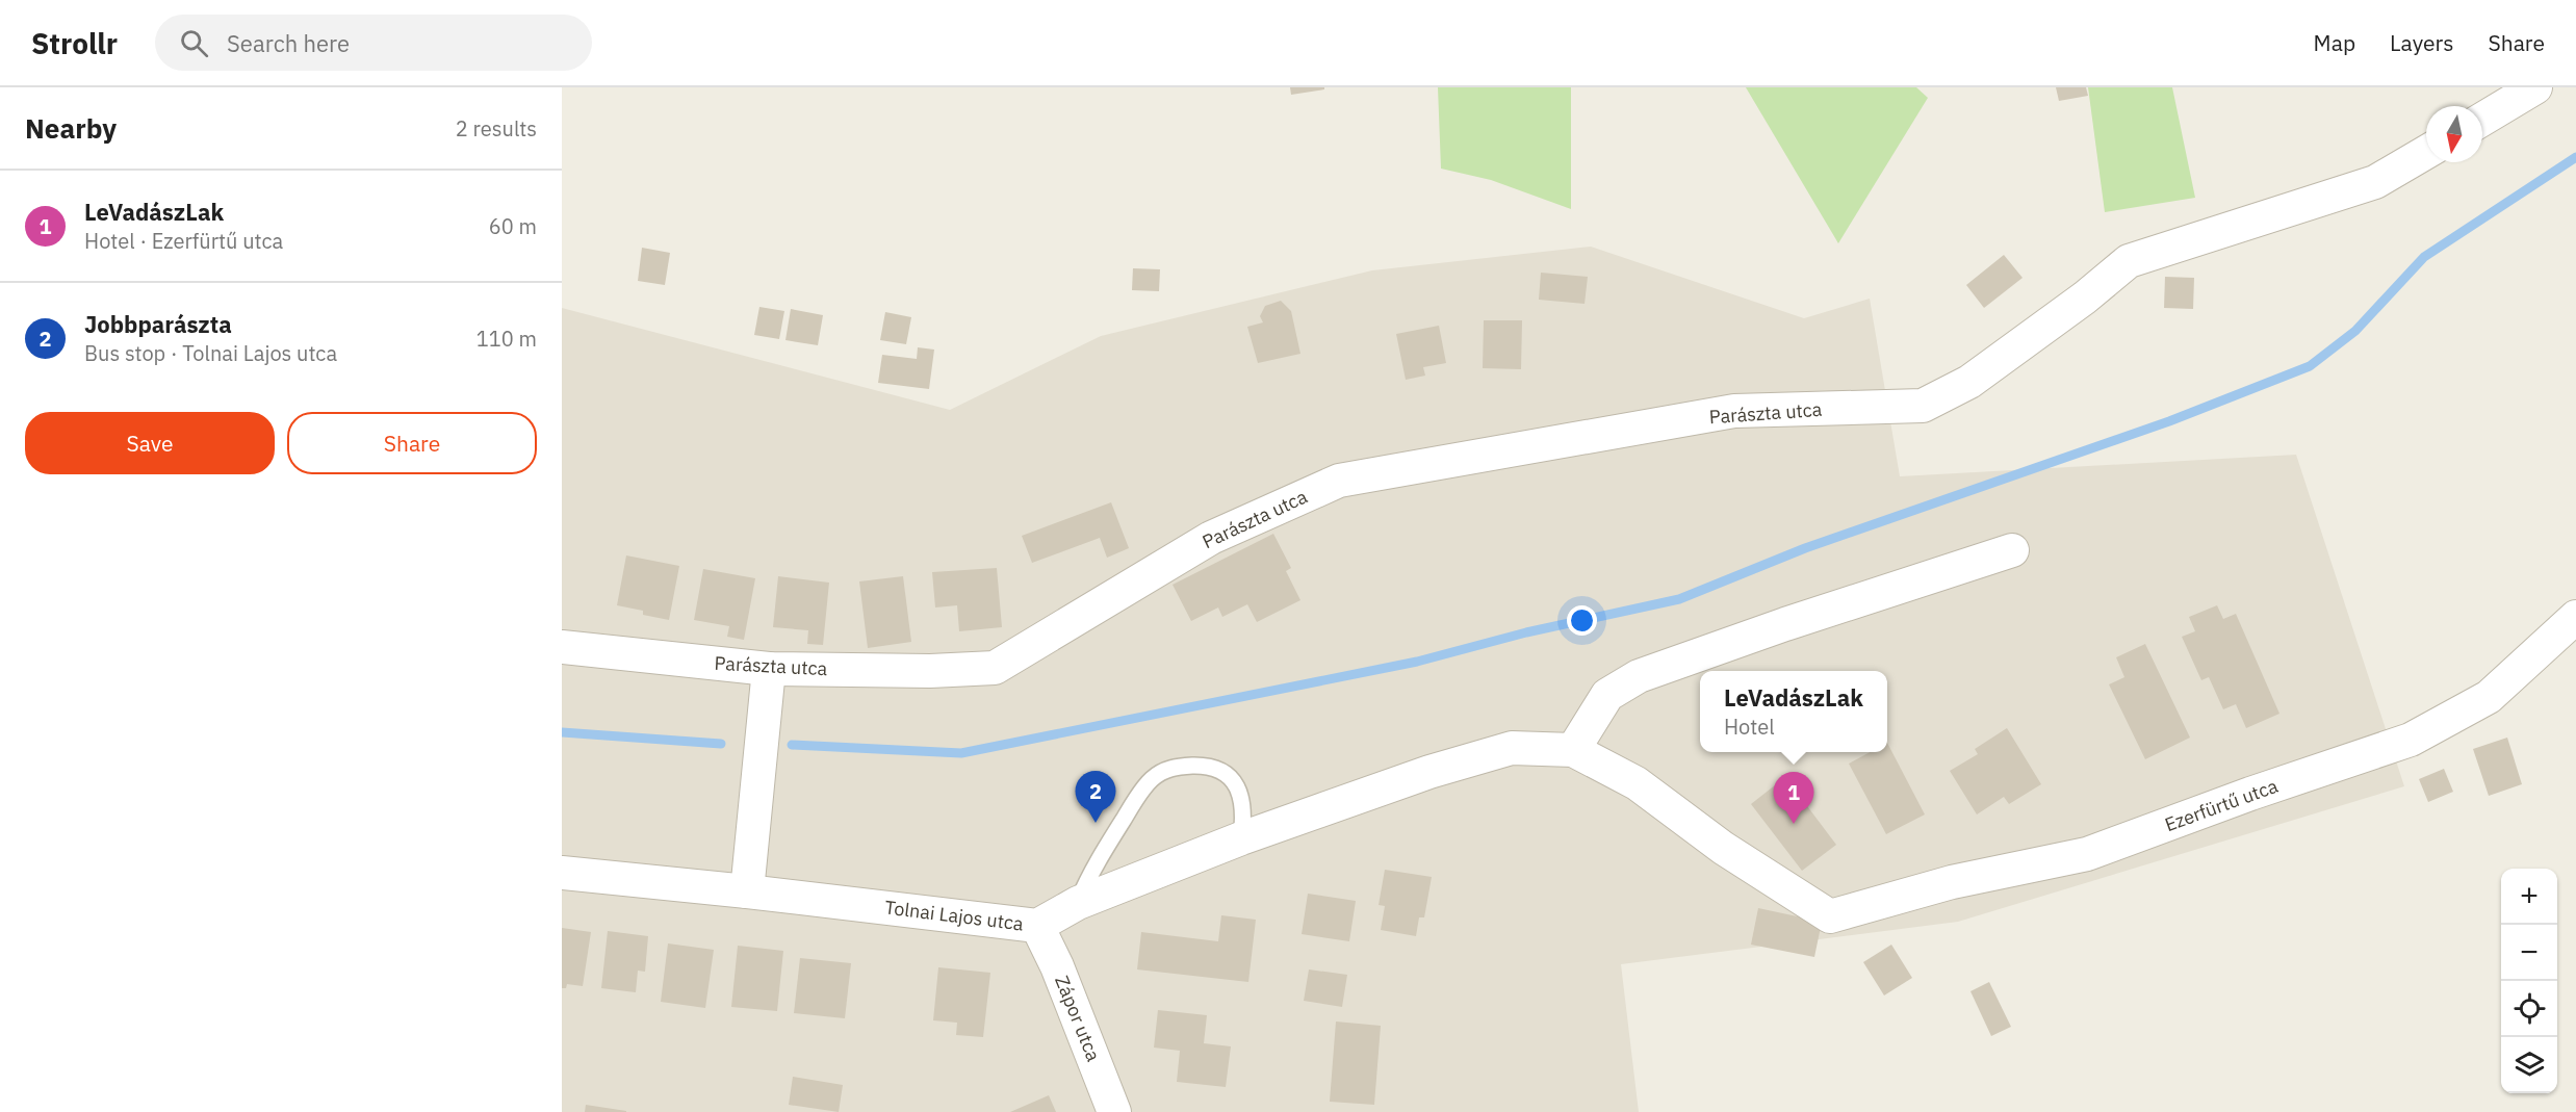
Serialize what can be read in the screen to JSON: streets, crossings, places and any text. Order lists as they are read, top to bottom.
{
  "streets": {
    "street": [
      "Parászta utca",
      "Ezerfürtű utca",
      "Tolnai Lajos utca",
      "Zápor utca"
    ]
  },
  "crossings": [
    ["Ezerfürtű utca", "Tolnai Lajos utca"],
    ["Tolnai Lajos utca", "Zápor utca"]
  ],
  "north": "bottom",
  "page": {
    "header": "Strollr",
    "search": "Search here",
    "nav": ["Map", "Layers", "Share"],
    "heading": ["Nearby", "2 results"],
    "list": [
      {
        "mark": "1",
        "name": "LeVadászLak",
        "note": "Hotel · Ezerfürtű utca",
        "value": "60 m"
      },
      {
        "mark": "2",
        "name": "Jobbparászta",
        "note": "Bus stop · Tolnai Lajos utca",
        "value": "110 m"
      }
    ],
    "buttons": ["Save", "Share"],
    "popup": ["LeVadászLak", "Hotel"],
    "pins": ["2", "1"],
    "map_buttons": ["+", "−"]
  }
}
